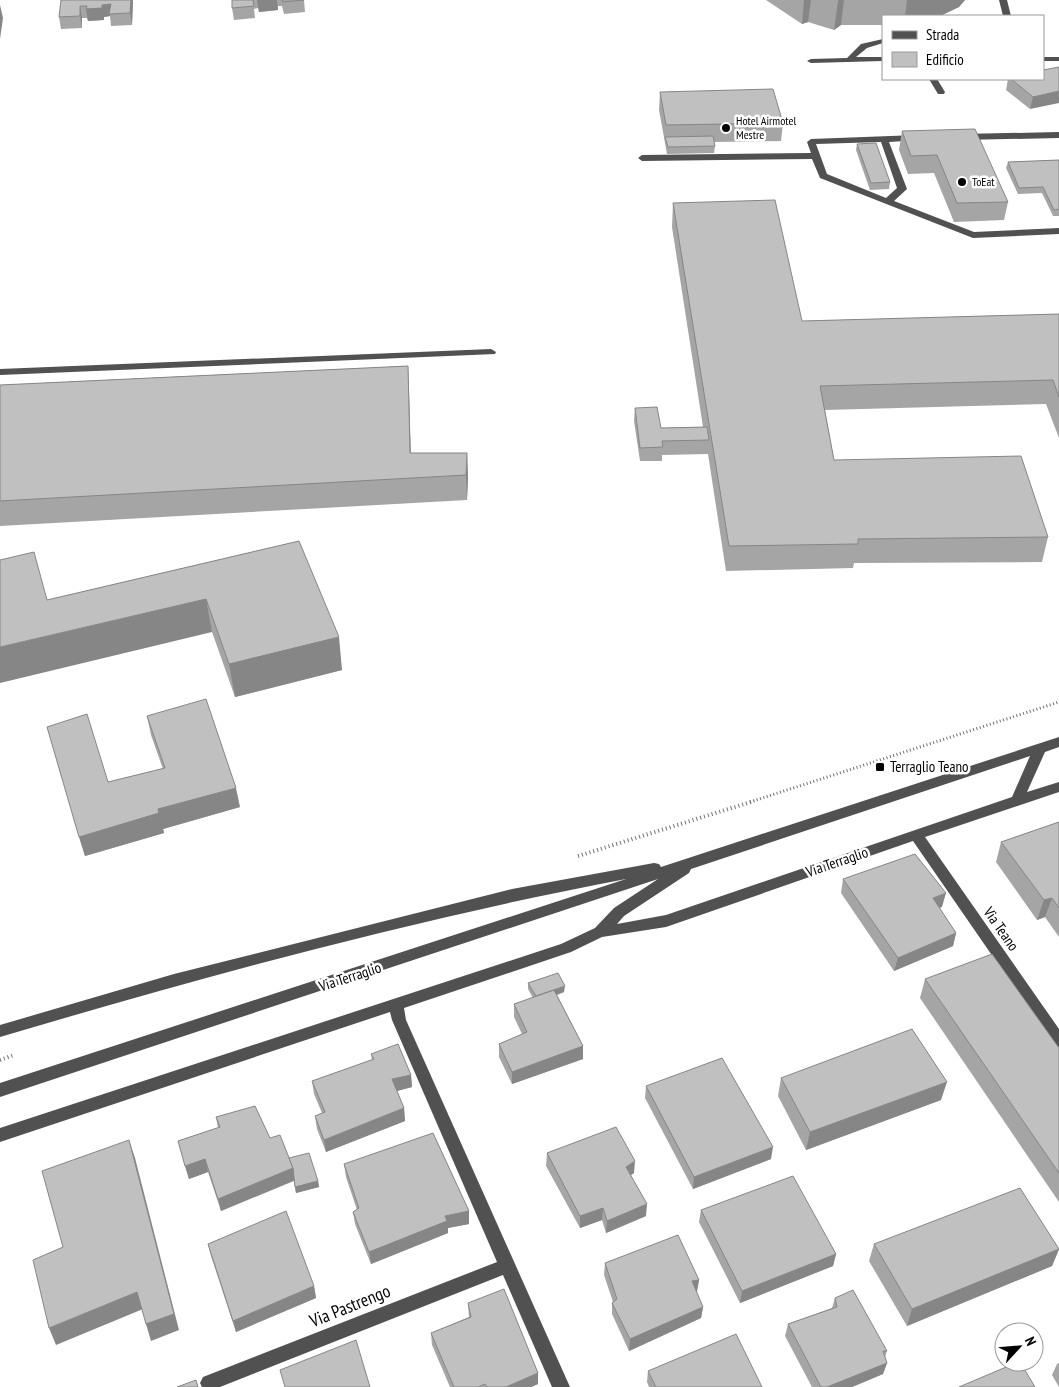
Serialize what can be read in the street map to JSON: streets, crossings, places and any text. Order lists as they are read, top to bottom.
{
  "streets": {
    "street": ["Via Terraglio", "Via Teano", "Via Pastrengo"]
  },
  "crossings": [
    ["Via Terraglio", "Via Teano"]
  ],
  "places": {
    "other": ["Hotel Airmotel Mestre", "ToEat"],
    "transit": ["Terraglio Teano"]
  },
  "legend": ["Strada", "Edificio"],
  "north": "top right"
}
